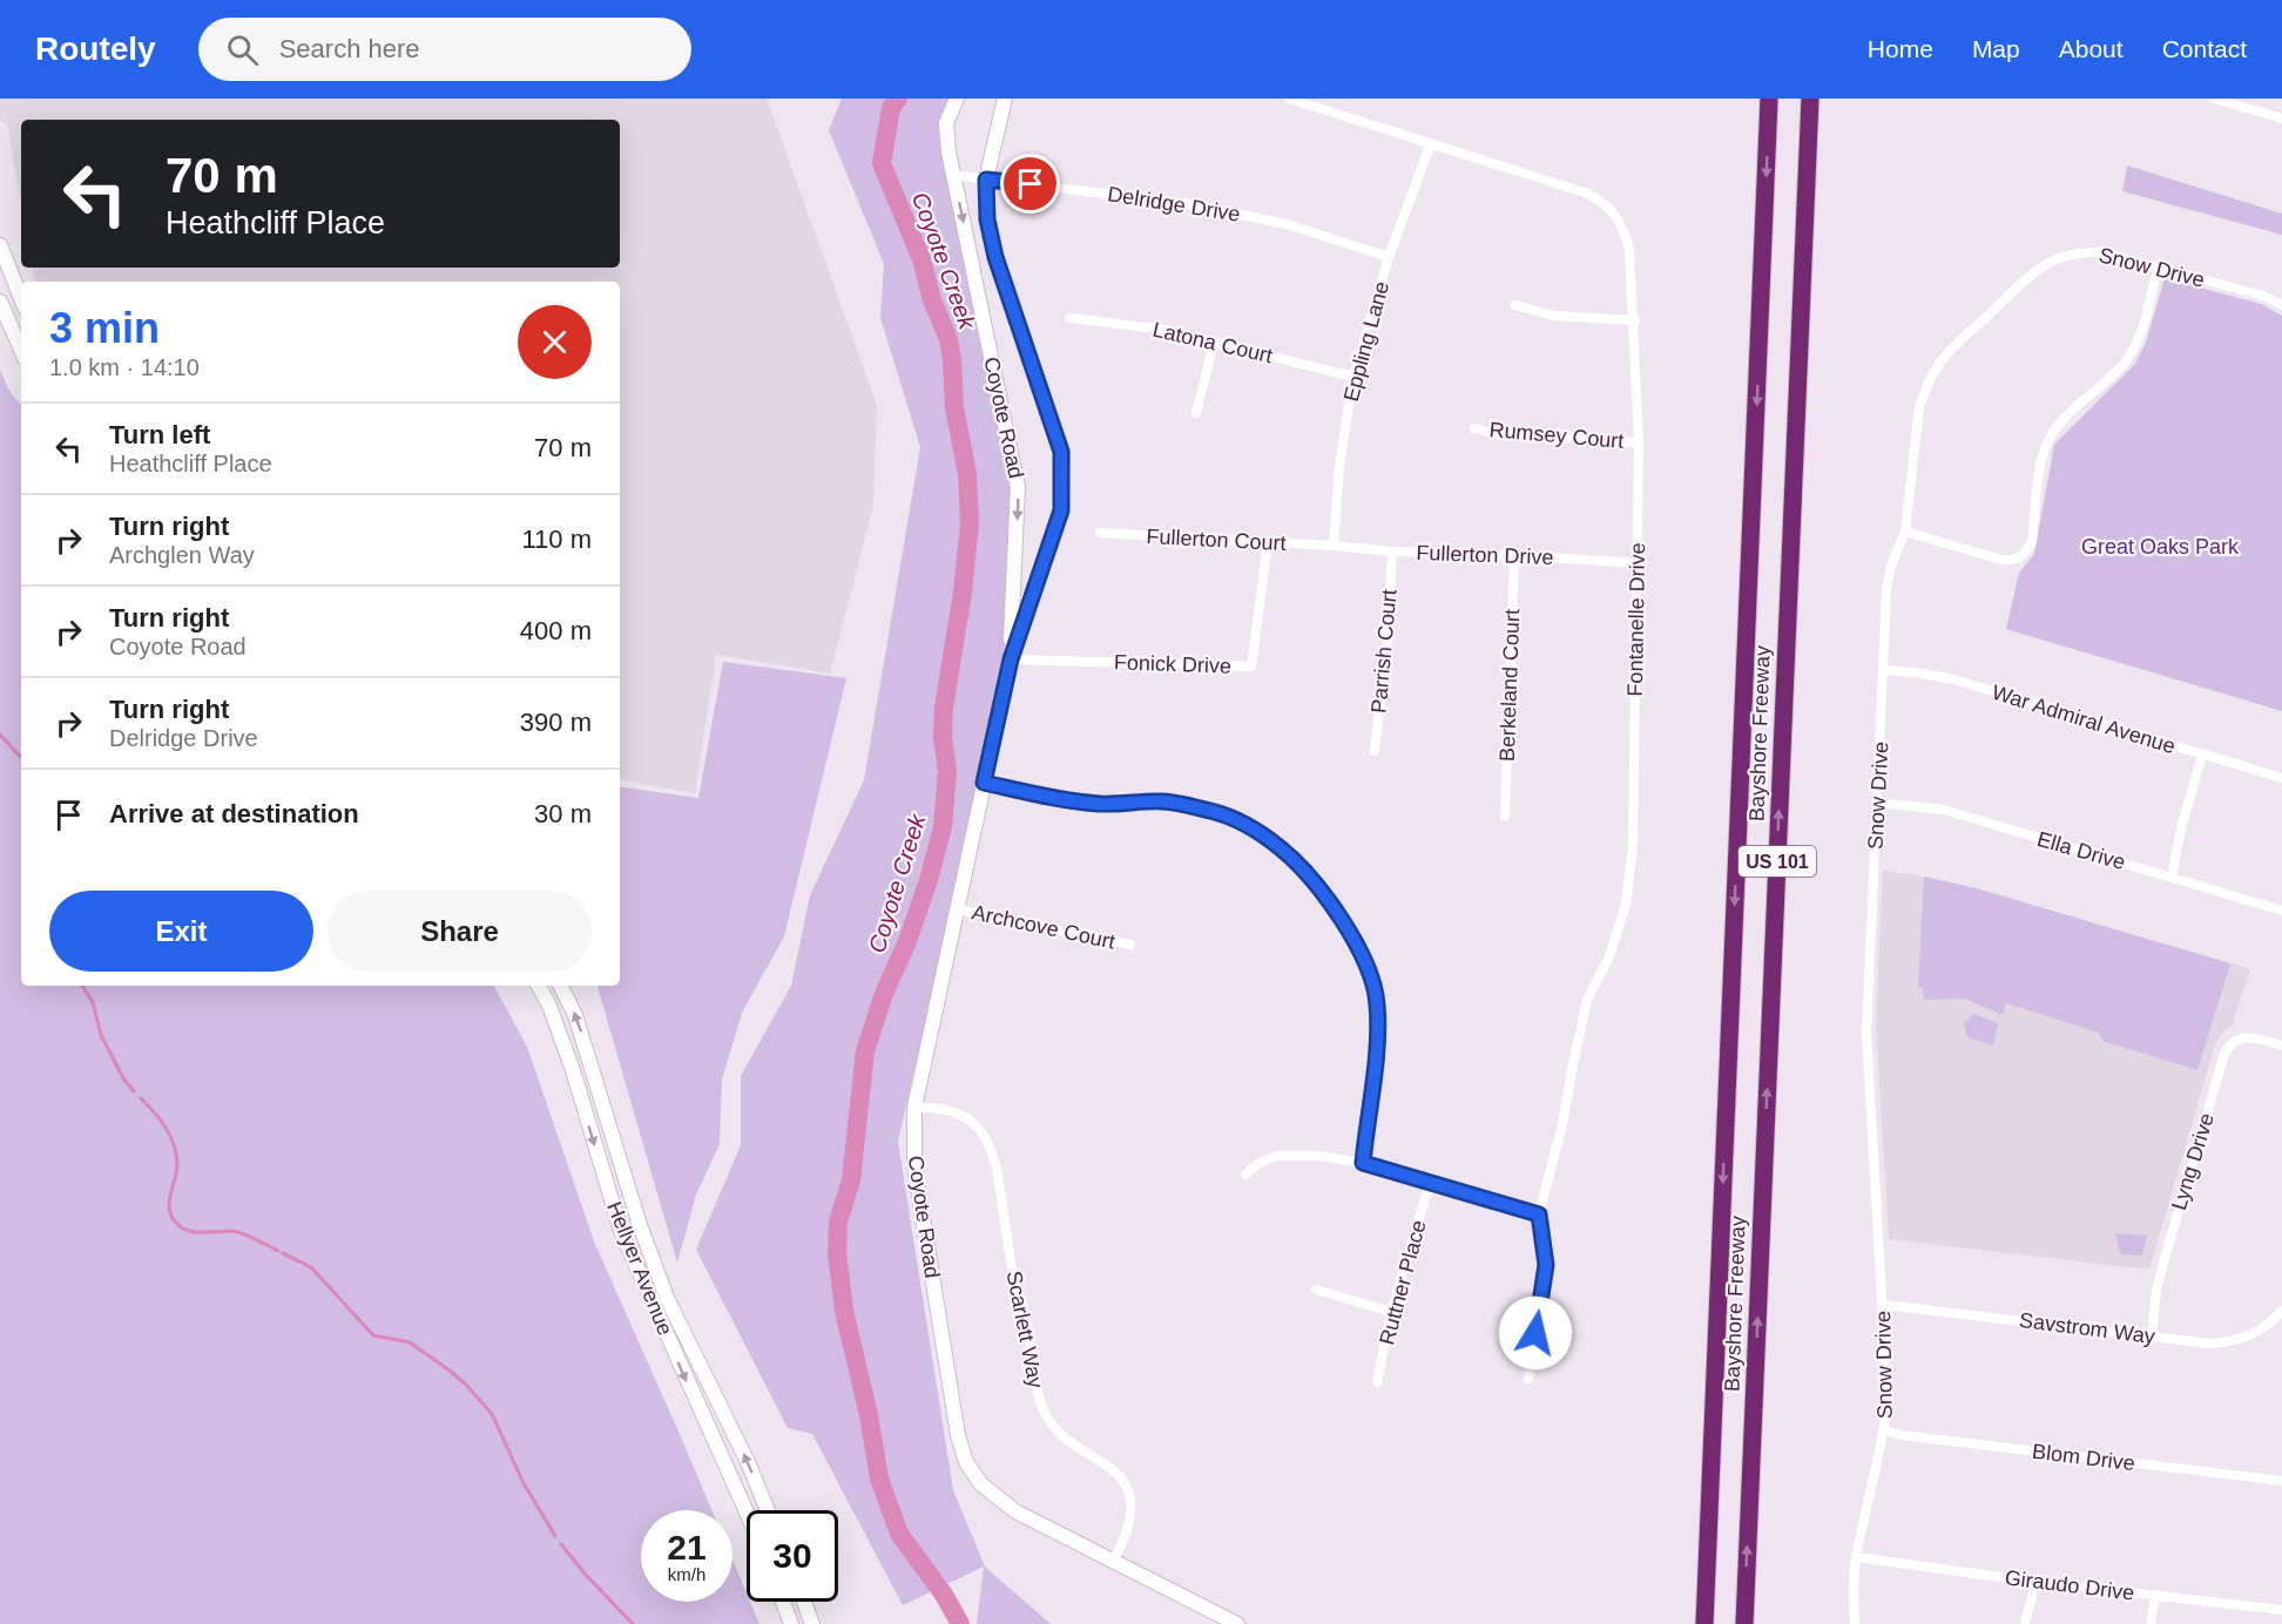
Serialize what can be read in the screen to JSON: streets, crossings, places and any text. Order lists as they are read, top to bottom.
{
  "streets": {
    "highway": ["Bayshore Freeway", "US 101"],
    "street": [
      "Delridge Drive",
      "Snow Drive",
      "Eppling Lane",
      "Latona Court",
      "Coyote Road",
      "Rumsey Court",
      "Fullerton Court",
      "Fullerton Drive",
      "Fontanelle Drive",
      "Parrish Court",
      "Fonick Drive",
      "Berkeland Court",
      "War Admiral Avenue",
      "Ella Drive",
      "Archcove Court",
      "Lyng Drive",
      "Hellyer Avenue",
      "Ruttner Place",
      "Savstrom Way",
      "Scarlett Way",
      "Blom Drive",
      "Giraudo Drive"
    ]
  },
  "crossings": [
    ["Delridge Drive", "Eppling Lane"],
    ["Delridge Drive", "Coyote Road"],
    ["Snow Drive", "War Admiral Avenue"],
    ["Snow Drive", "Ella Drive"],
    ["Snow Drive", "Savstrom Way"],
    ["Snow Drive", "Blom Drive"],
    ["Snow Drive", "Giraudo Drive"],
    ["Eppling Lane", "Latona Court"],
    ["Eppling Lane", "Fullerton Court"],
    ["Eppling Lane", "Fullerton Drive"],
    ["Eppling Lane", "Fontanelle Drive"],
    ["Coyote Road", "Fonick Drive"],
    ["Coyote Road", "Archcove Court"],
    ["Coyote Road", "Scarlett Way"],
    ["Rumsey Court", "Fontanelle Drive"],
    ["Fullerton Court", "Fullerton Drive"],
    ["Fullerton Court", "Fonick Drive"],
    ["Fullerton Drive", "Fontanelle Drive"],
    ["Fullerton Drive", "Parrish Court"],
    ["Fullerton Drive", "Berkeland Court"],
    ["Lyng Drive", "Savstrom Way"]
  ],
  "water": ["Coyote Creek"],
  "parks": ["Great Oaks Park"],
  "page": {
    "header": "Routely",
    "search": "Search here",
    "nav": [
      "Home",
      "Map",
      "About",
      "Contact"
    ],
    "turn": ["70 m", "Heathcliff Place"],
    "heading": ["3 min", "1.0 km · 14:10"],
    "list": [
      {
        "name": "Turn left",
        "note": "Heathcliff Place",
        "value": "70 m"
      },
      {
        "name": "Turn right",
        "note": "Archglen Way",
        "value": "110 m"
      },
      {
        "name": "Turn right",
        "note": "Coyote Road",
        "value": "400 m"
      },
      {
        "name": "Turn right",
        "note": "Delridge Drive",
        "value": "390 m"
      },
      {
        "name": "Arrive at destination",
        "value": "30 m"
      }
    ],
    "buttons": ["Exit", "Share"],
    "speed": "21 km/h",
    "limit": "30"
  }
}
